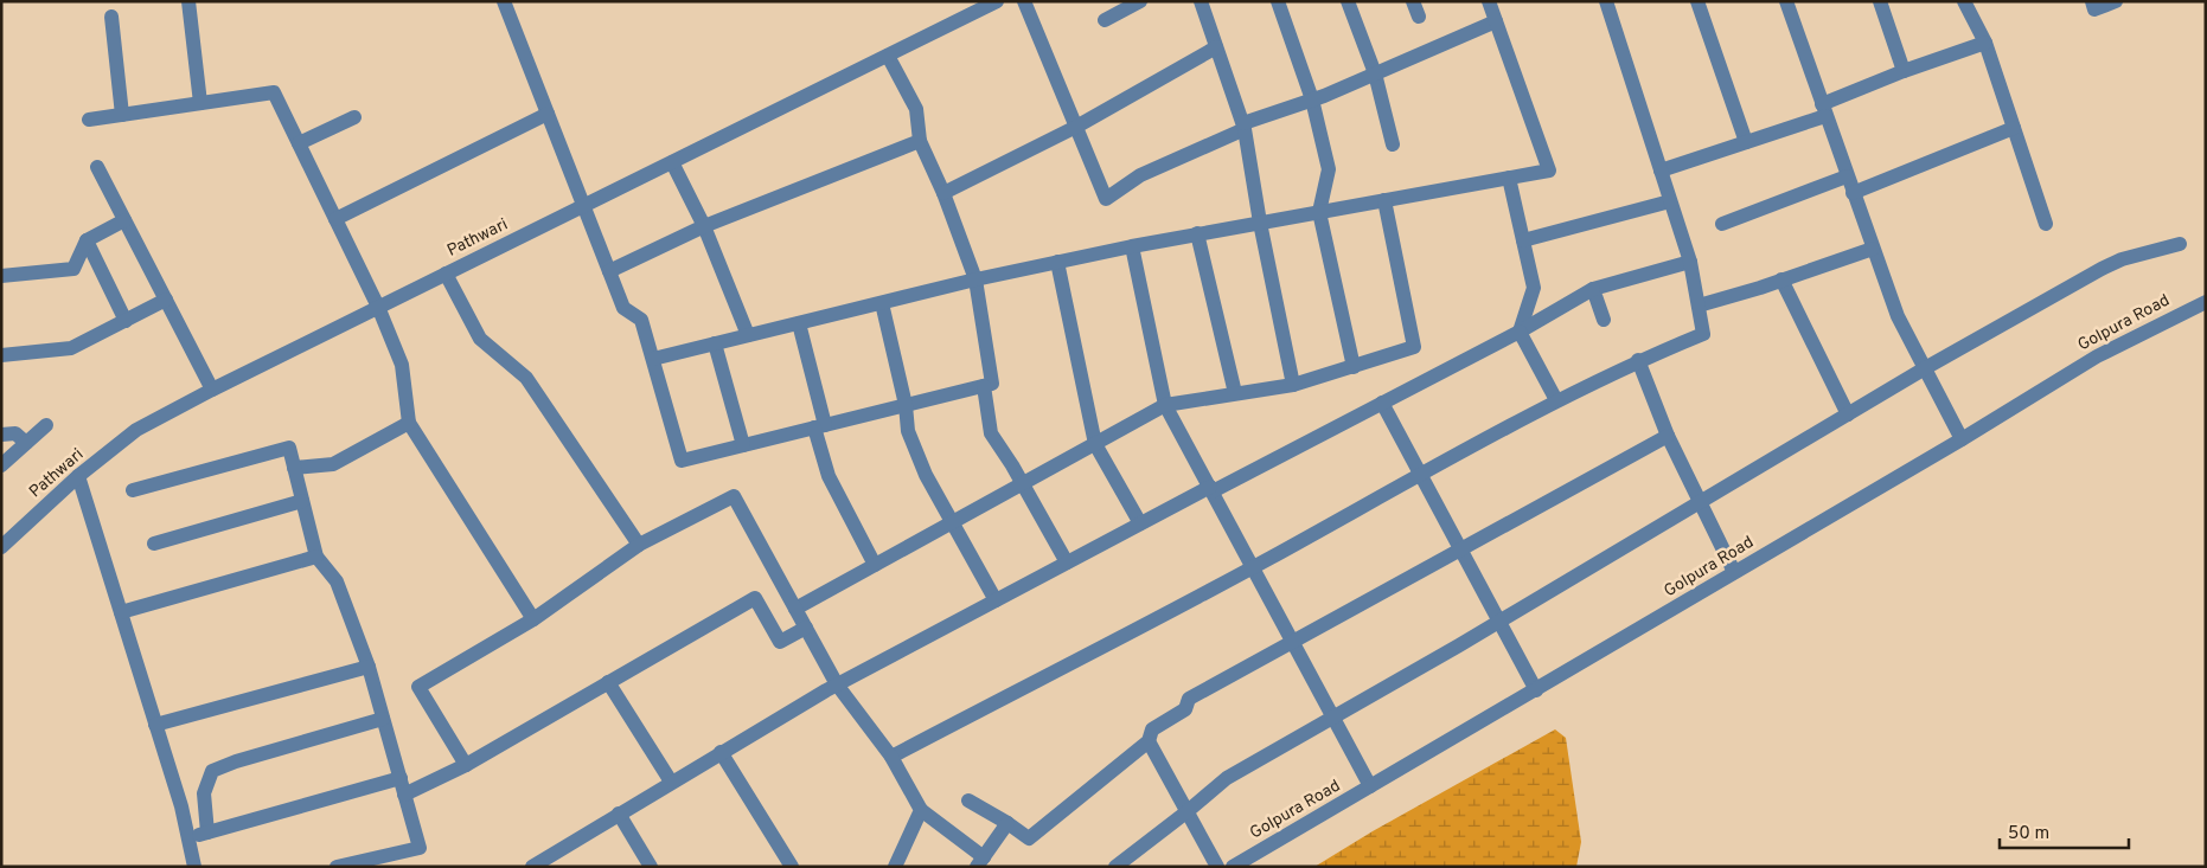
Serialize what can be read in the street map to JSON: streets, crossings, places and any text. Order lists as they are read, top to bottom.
{
  "streets": {
    "street": ["Pathwari", "Golpura Road"]
  },
  "scale_bar": "50 m"
}
